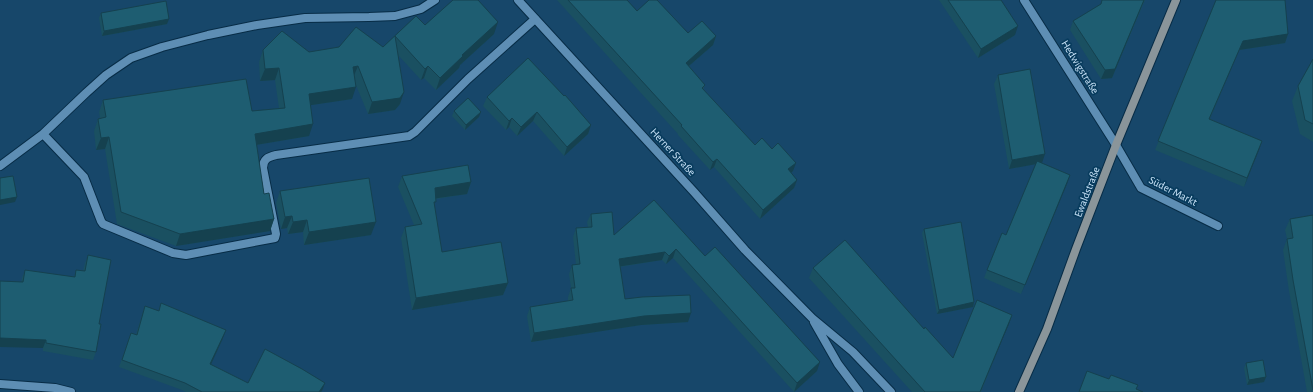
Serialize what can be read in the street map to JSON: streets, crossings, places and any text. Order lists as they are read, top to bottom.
{
  "streets": {
    "main road": ["Ewaldstraße"],
    "street": ["Hedwigstraße", "Herner Straße", "Süder Markt"]
  },
  "crossings": [
    ["Hedwigstraße", "Süder Markt"],
    ["Hedwigstraße", "Ewaldstraße"],
    ["Süder Markt", "Ewaldstraße"]
  ]
}
